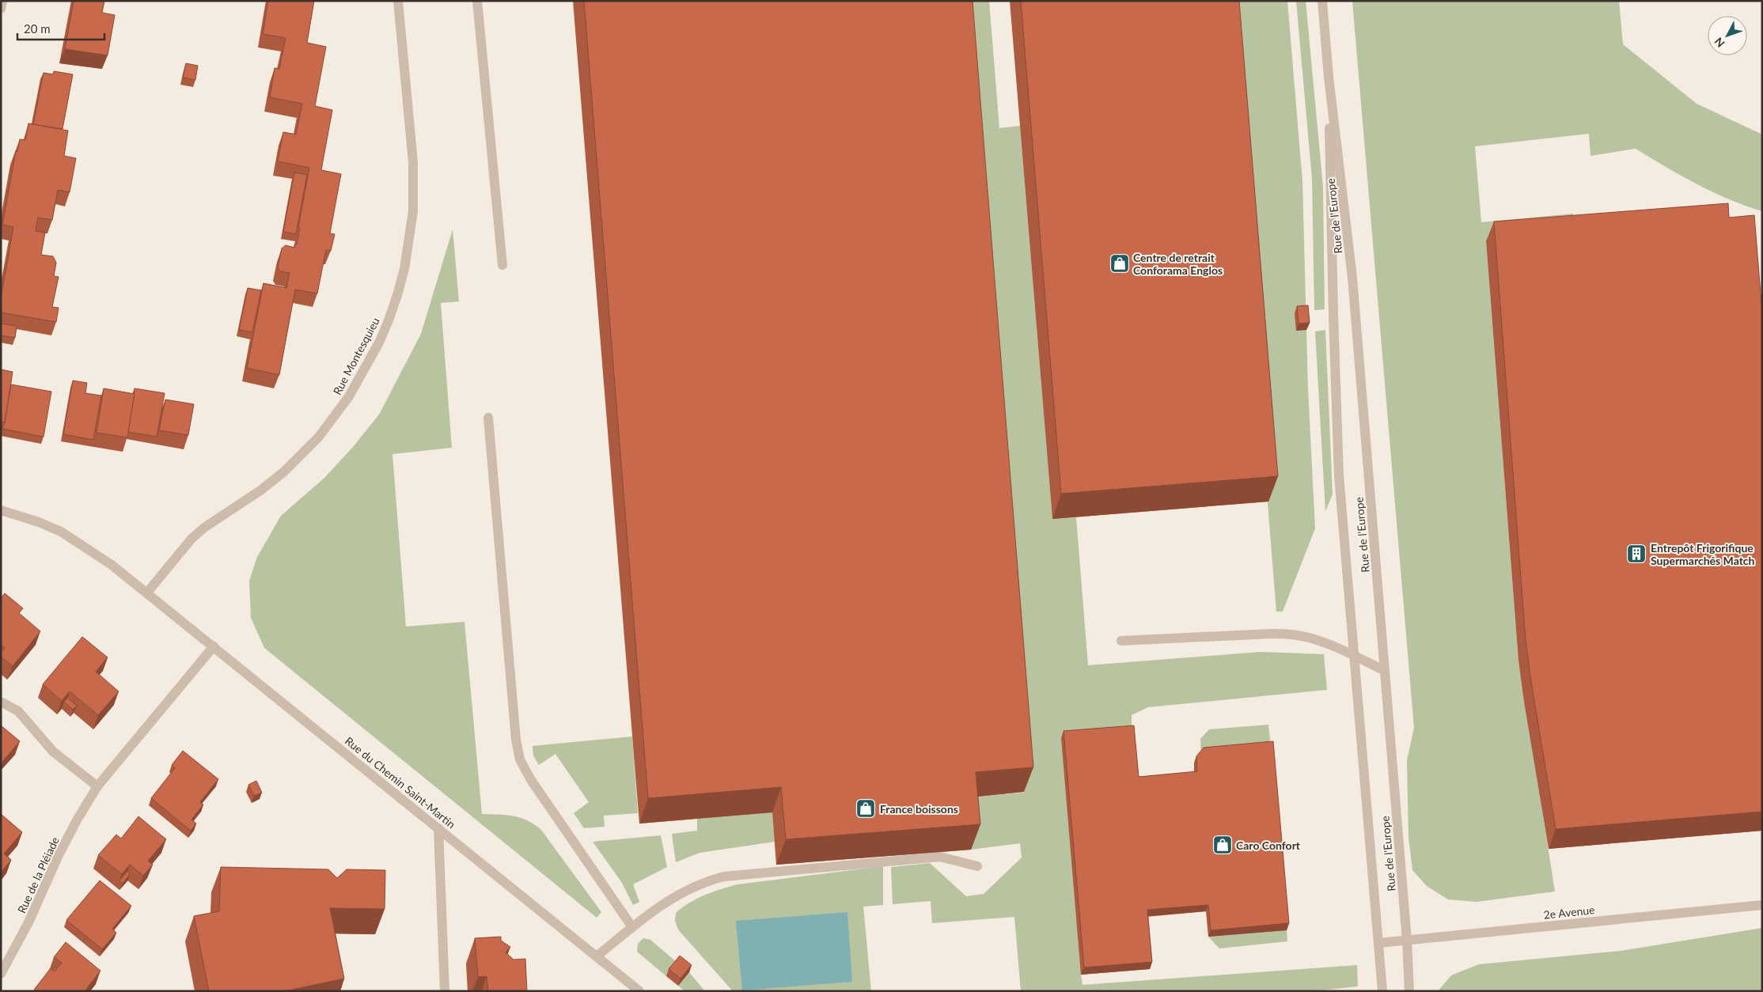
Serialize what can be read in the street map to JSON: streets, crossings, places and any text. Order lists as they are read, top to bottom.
{
  "streets": {
    "street": [
      "Rue de l'Europe",
      "Rue Montesquieu",
      "Rue du Chemin Saint-Martin",
      "Rue de la Pléiade",
      "2e Avenue"
    ]
  },
  "crossings": [
    ["Rue de l'Europe", "2e Avenue"],
    ["Rue Montesquieu", "Rue du Chemin Saint-Martin"],
    ["Rue du Chemin Saint-Martin", "Rue de la Pléiade"]
  ],
  "places": {
    "shop": ["Centre de retrait Conforama Englos", "France boissons", "Caro Confort"],
    "building": ["Entrepôt Frigorifique Supermarchés Match"]
  },
  "scale_bar": "20 m",
  "north": "bottom left"
}
